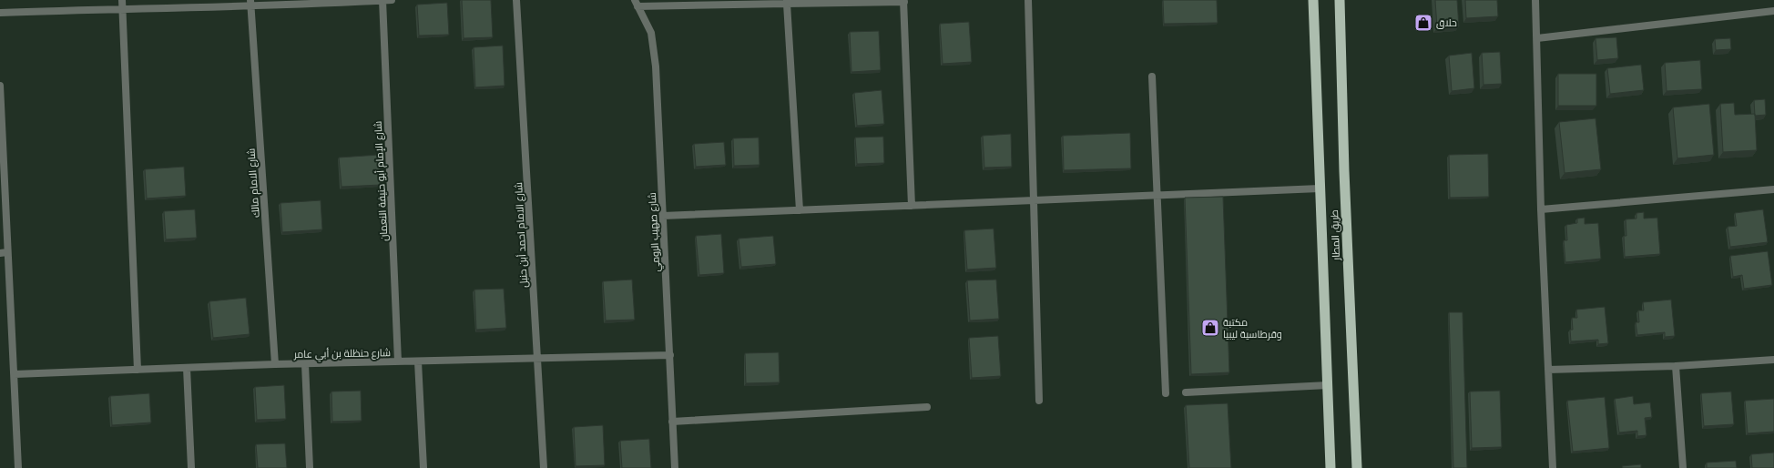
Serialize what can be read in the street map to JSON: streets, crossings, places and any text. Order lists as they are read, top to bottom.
{
  "streets": {
    "highway": ["طريق المطار"],
    "street": [
      "شارع الإمام أبو حنيفة النعمان",
      "شارع الامام مالك",
      "شارع صهيب الرومي",
      "شارع الامام احمد أبن حنبل",
      "شارع حنظلة بن أبي عامر"
    ]
  },
  "crossings": [
    ["شارع الإمام أبو حنيفة النعمان", "شارع حنظلة بن أبي عامر"],
    ["شارع الامام مالك", "شارع حنظلة بن أبي عامر"],
    ["شارع صهيب الرومي", "شارع حنظلة بن أبي عامر"],
    ["شارع الامام احمد أبن حنبل", "شارع حنظلة بن أبي عامر"]
  ],
  "places": {
    "shop": ["حلاق", "مكتبة وقرطاسية ليبيا"]
  }
}
